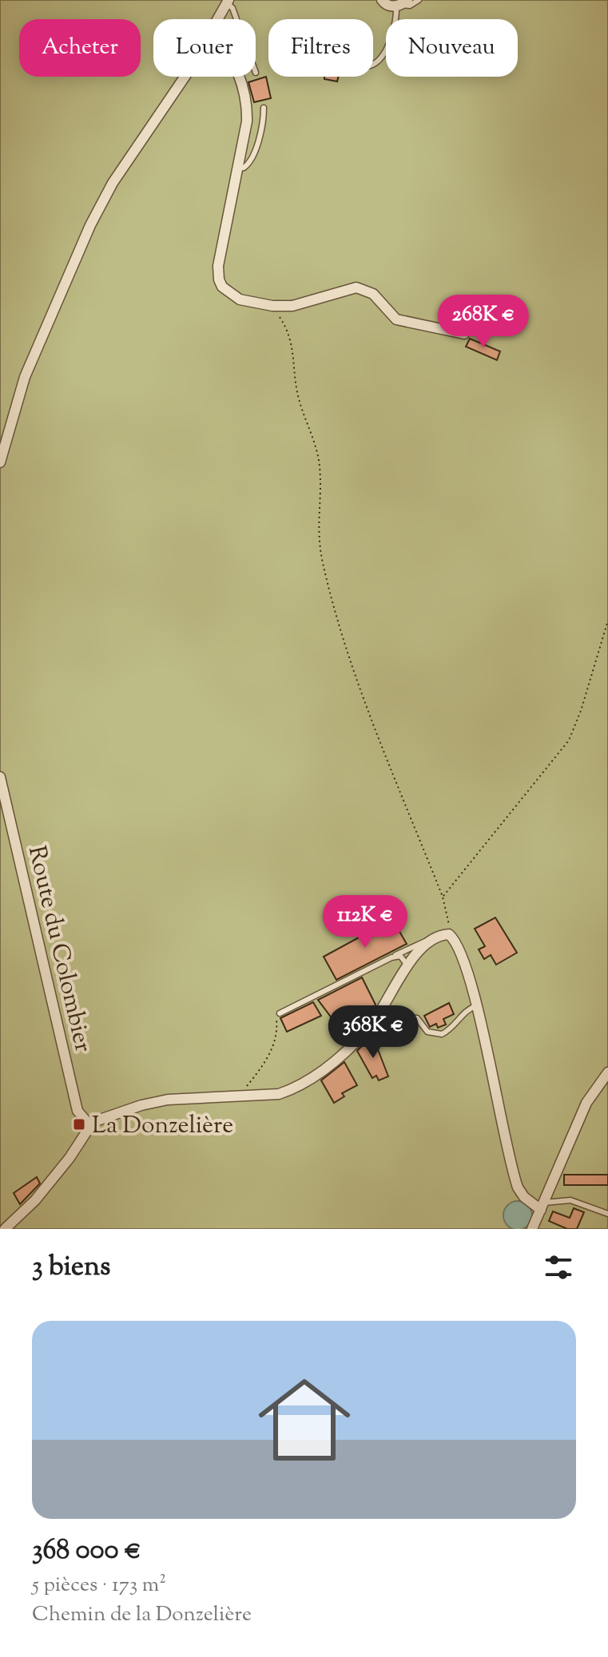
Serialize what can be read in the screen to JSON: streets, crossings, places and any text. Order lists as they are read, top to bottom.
{
  "streets": {
    "street": ["Route du Colombier"]
  },
  "places": {
    "transit": ["La Donzelière"]
  },
  "page": {
    "chip": [
      "Acheter",
      "Louer",
      "Filtres",
      "Nouveau"
    ],
    "price": ["268K €", "112K €", "368K €"],
    "heading": "3 biens",
    "list": [
      {
        "name": "368 000 €",
        "note": "5 pièces · 173 m² · Chemin de la Donzelière"
      }
    ]
  }
}
